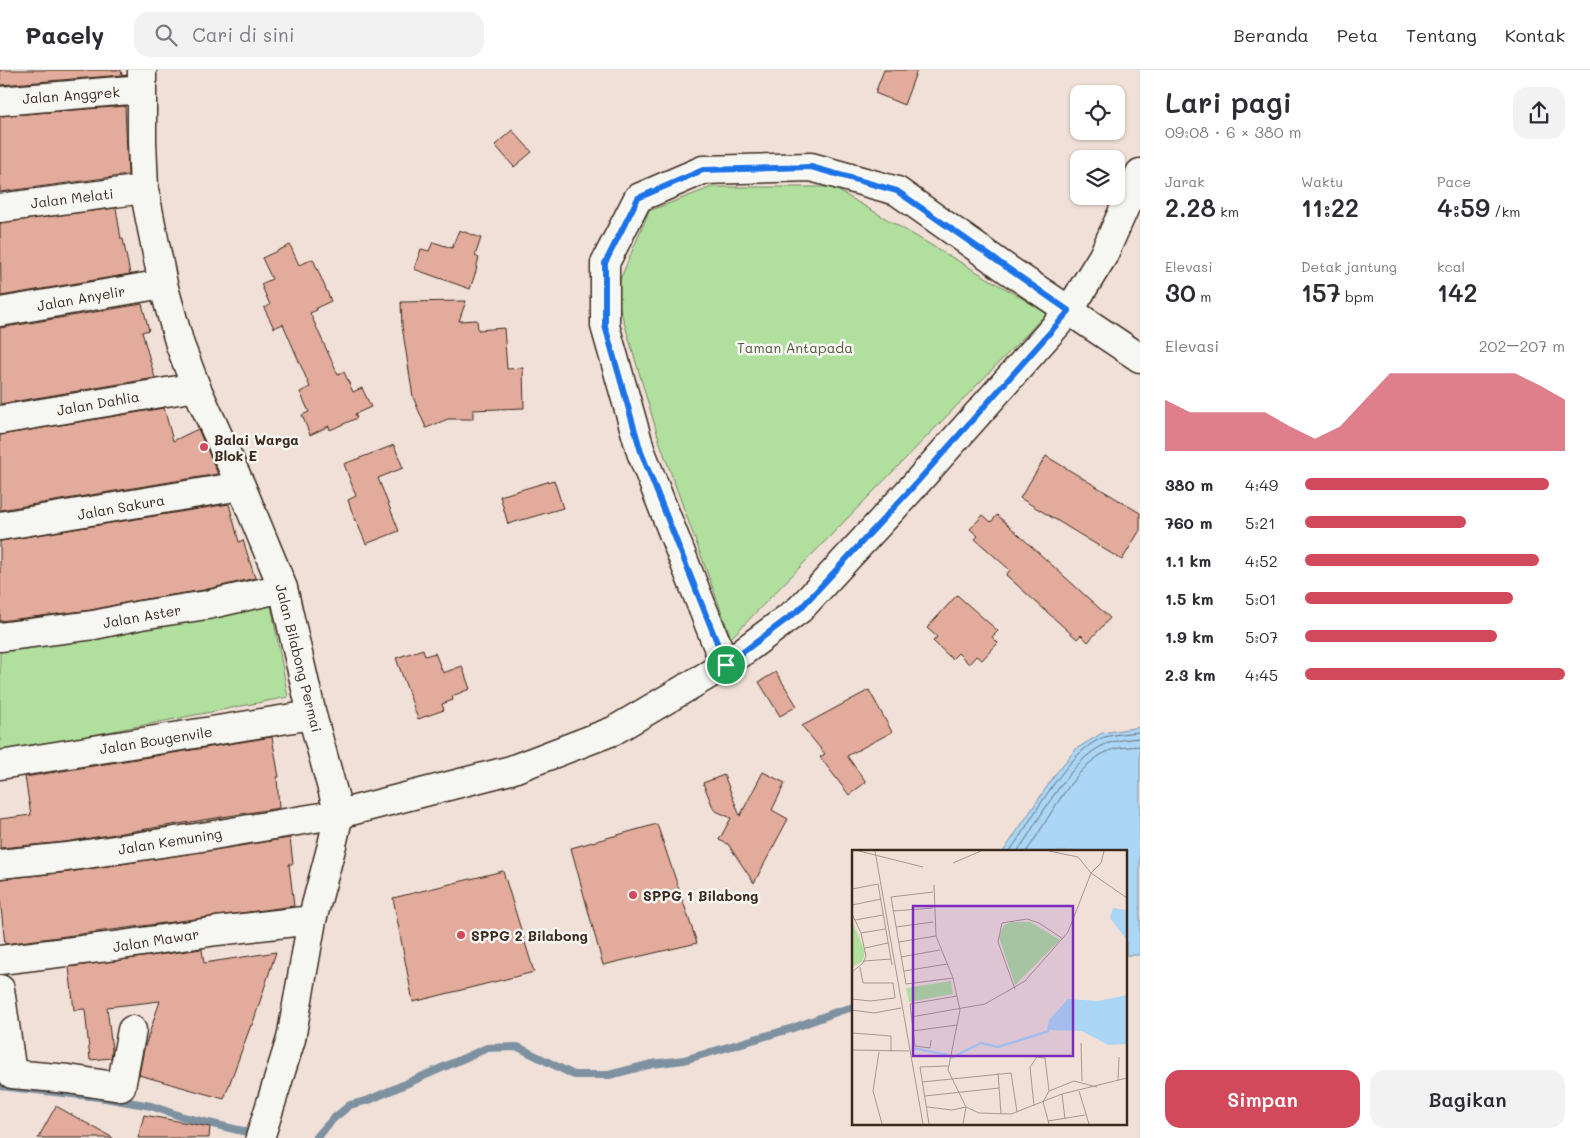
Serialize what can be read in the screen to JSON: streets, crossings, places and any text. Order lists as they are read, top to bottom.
{
  "streets": {
    "street": [
      "Jalan Anggrek",
      "Jalan Melati",
      "Jalan Anyelir",
      "Jalan Dahlia",
      "Jalan Sakura",
      "Jalan Aster",
      "Jalan Bilabong Permai",
      "Jalan Bougenvile",
      "Jalan Kemuning",
      "Jalan Mawar"
    ]
  },
  "crossings": [
    ["Jalan Anggrek", "Jalan Bilabong Permai"],
    ["Jalan Melati", "Jalan Bilabong Permai"],
    ["Jalan Anyelir", "Jalan Bilabong Permai"],
    ["Jalan Dahlia", "Jalan Bilabong Permai"],
    ["Jalan Sakura", "Jalan Bilabong Permai"],
    ["Jalan Aster", "Jalan Bilabong Permai"],
    ["Jalan Bilabong Permai", "Jalan Bougenvile"],
    ["Jalan Bilabong Permai", "Jalan Kemuning"],
    ["Jalan Bilabong Permai", "Jalan Mawar"]
  ],
  "parks": ["Taman Antapada"],
  "places": ["Balai Warga Blok E", "SPPG 1 Bilabong", "SPPG 2 Bilabong"],
  "page": {
    "header": "Pacely",
    "search": "Cari di sini",
    "nav": [
      "Beranda",
      "Peta",
      "Tentang",
      "Kontak"
    ],
    "heading": ["Lari pagi", "09:08 · 6 × 380 m"],
    "stats": [
      ["Jarak", "2.28 km"],
      ["Waktu", "11:22"],
      ["Pace", "4:59 /km"],
      ["Elevasi", "30 m"],
      ["Detak jantung", "157 bpm"],
      ["kcal", "142"]
    ],
    "chart": ["Elevasi", "202–207 m"],
    "list": [
      {
        "name": "380 m",
        "note": "4:49"
      },
      {
        "name": "760 m",
        "note": "5:21"
      },
      {
        "name": "1.1 km",
        "note": "4:52"
      },
      {
        "name": "1.5 km",
        "note": "5:01"
      },
      {
        "name": "1.9 km",
        "note": "5:07"
      },
      {
        "name": "2.3 km",
        "note": "4:45"
      }
    ],
    "buttons": ["Simpan", "Bagikan"]
  }
}
